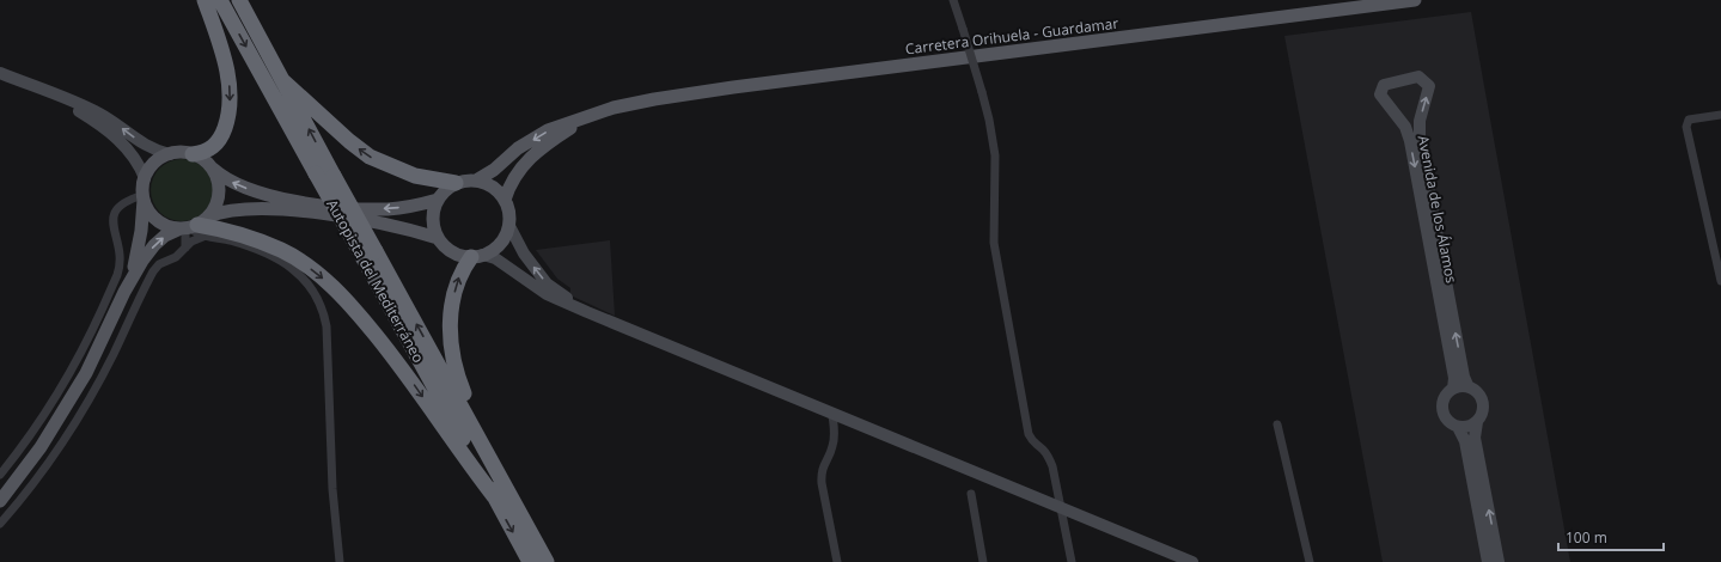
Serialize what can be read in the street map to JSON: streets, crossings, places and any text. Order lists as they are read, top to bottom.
{
  "streets": {
    "highway": ["Autopista del Mediterráneo"],
    "main road": ["Carretera Orihuela - Guardamar", "Avenida de los Álamos"]
  },
  "scale_bar": "100 m"
}
